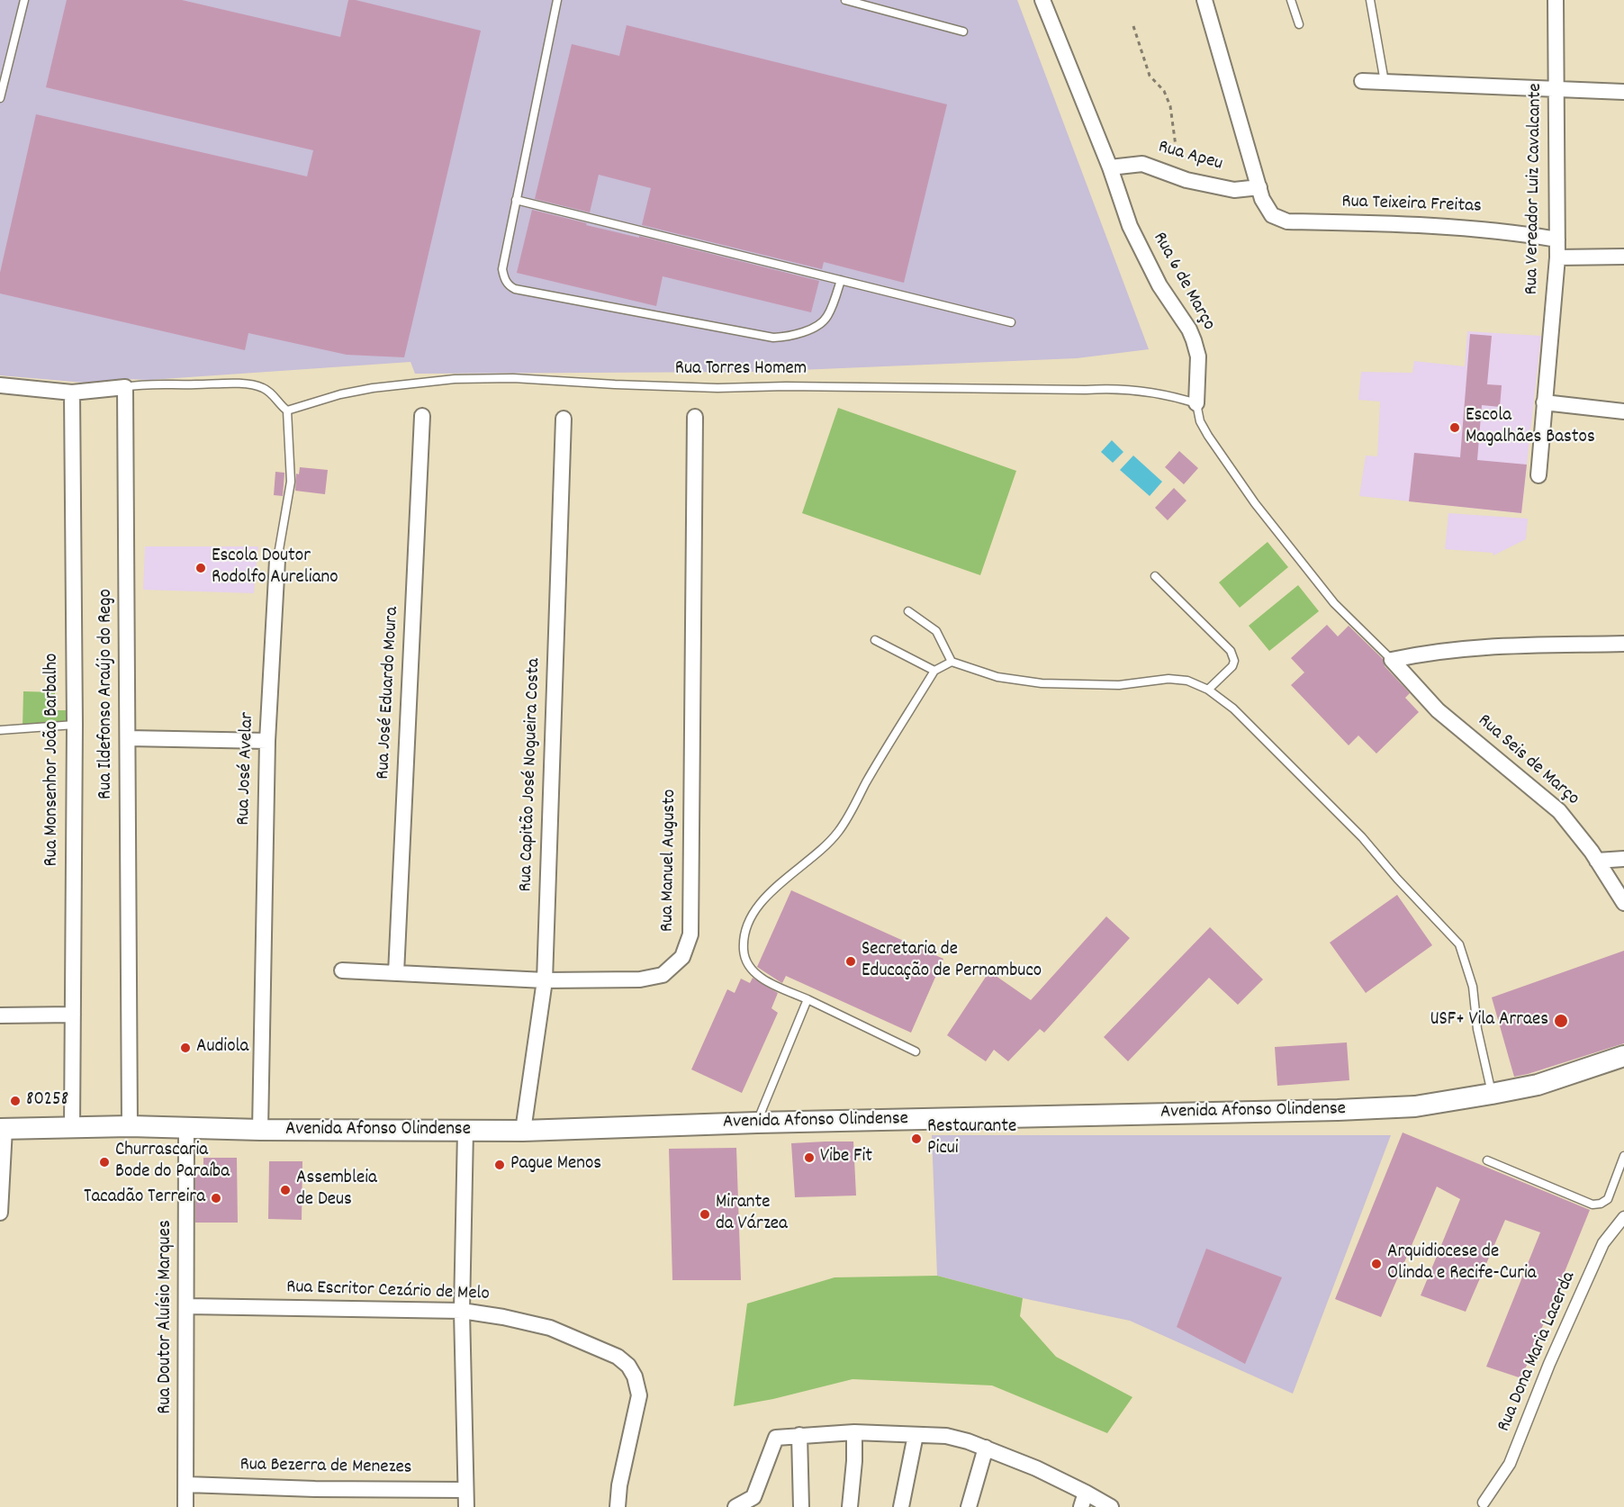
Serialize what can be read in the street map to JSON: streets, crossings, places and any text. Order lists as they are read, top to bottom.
{
  "streets": {
    "main road": ["Avenida Afonso Olindense"],
    "street": [
      "Rua Apeu",
      "Rua Vereador Luiz Cavalcante",
      "Rua Teixeira Freitas",
      "Rua 6 de Março",
      "Rua José Eduardo Moura",
      "Rua Ildefonso Araújo do Rego",
      "Rua Monsenhor João Barbalho",
      "Rua Seis de Março",
      "Rua José Avelar",
      "Rua Capitão José Nogueira Costa",
      "Rua Manuel Augusto",
      "Rua Escritor Cezário de Melo",
      "Rua Doutor Aluísio Marques",
      "Rua Dona Maria Lacerda",
      "Rua Bezerra de Menezes"
    ],
    "lane": ["Rua Torres Homem"]
  },
  "crossings": [
    ["Rua Apeu", "Rua Teixeira Freitas"],
    ["Rua Apeu", "Rua 6 de Março"],
    ["Rua Vereador Luiz Cavalcante", "Rua Teixeira Freitas"],
    ["Rua 6 de Março", "Rua Torres Homem"],
    ["Rua 6 de Março", "Rua Seis de Março"],
    ["Rua Torres Homem", "Rua José Avelar"],
    ["Rua José Eduardo Moura", "Rua Manuel Augusto"],
    ["Rua Ildefonso Araújo do Rego", "Avenida Afonso Olindense"],
    ["Rua Monsenhor João Barbalho", "Avenida Afonso Olindense"],
    ["Rua José Avelar", "Avenida Afonso Olindense"],
    ["Rua Capitão José Nogueira Costa", "Rua Manuel Augusto"],
    ["Rua Capitão José Nogueira Costa", "Avenida Afonso Olindense"],
    ["Avenida Afonso Olindense", "Rua Doutor Aluísio Marques"],
    ["Rua Escritor Cezário de Melo", "Rua Doutor Aluísio Marques"],
    ["Rua Doutor Aluísio Marques", "Rua Bezerra de Menezes"]
  ],
  "places": [
    "Escola Magalhães Bastos",
    "Escola Doutor Rodolfo Aureliano",
    "Secretaria de Educação de Pernambuco",
    "USF+ Vila Arraes",
    "Audiola",
    "80258",
    "Restaurante Picui",
    "Vibe Fit",
    "Churrascaria Bode do Paraíba",
    "Pague Menos",
    "Assembleia de Deus",
    "Tacadão Terreira",
    "Mirante da Várzea",
    "Arquidiocese de Olinda e Recife-Curia"
  ]
}
